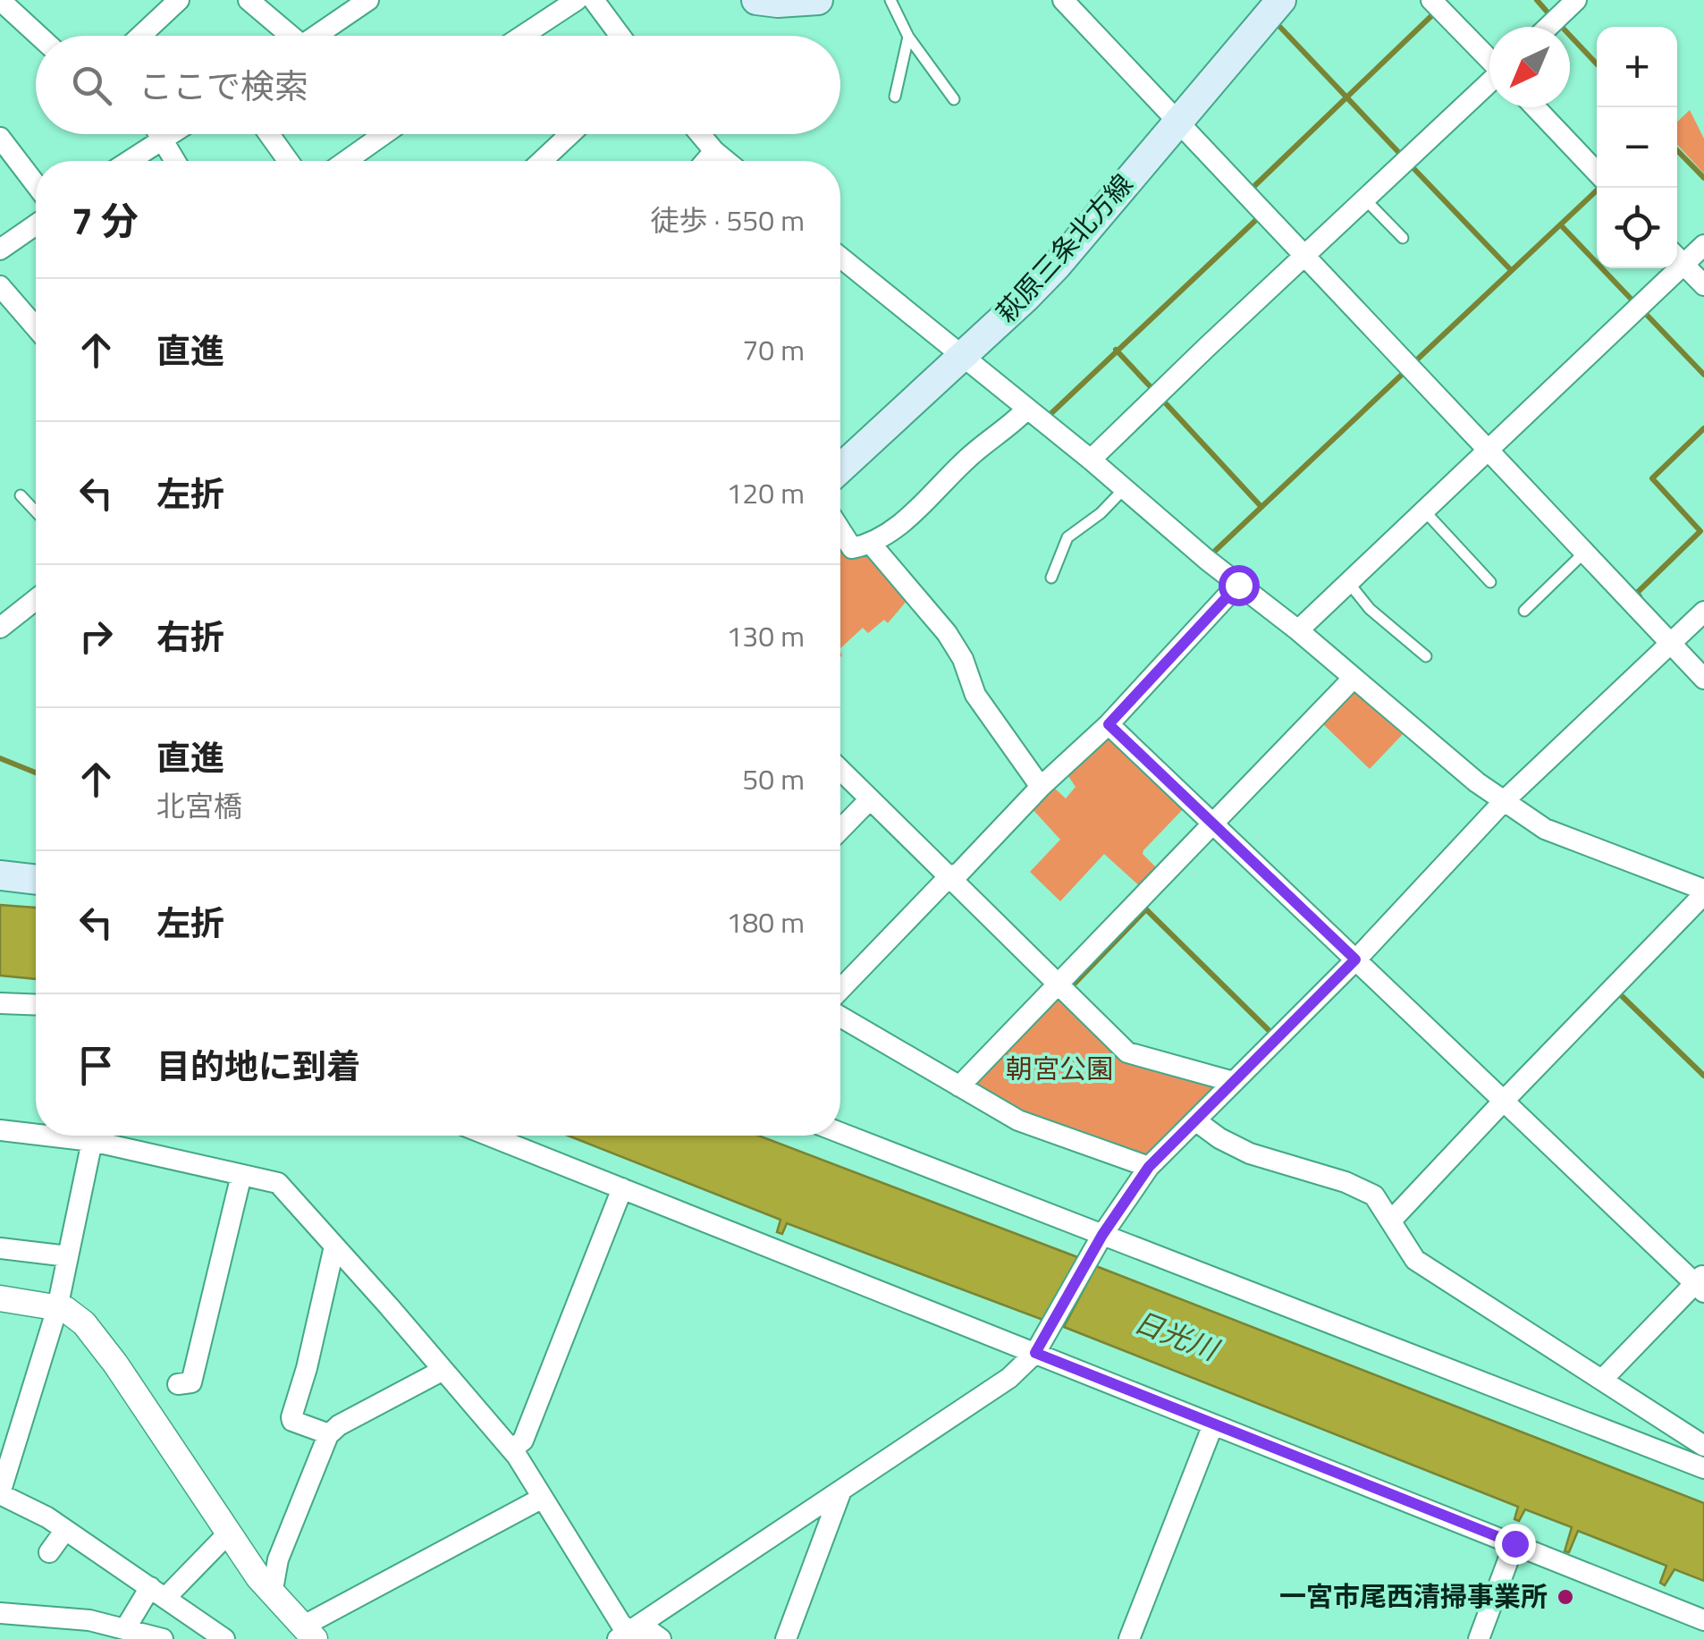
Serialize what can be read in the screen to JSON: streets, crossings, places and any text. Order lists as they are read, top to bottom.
{
  "streets": {
    "main road": ["萩原三条北方線"]
  },
  "water": ["日光川"],
  "parks": ["朝宮公園"],
  "places": ["一宮市尾西清掃事業所"],
  "north": "bottom left",
  "page": {
    "map_buttons": ["+", "−"],
    "search": "ここで検索",
    "heading": ["7 分", "徒歩 · 550 m"],
    "list": [
      ["直進", "70 m"],
      ["左折", "120 m"],
      ["右折", "130 m"],
      ["直進", "北宮橋", "50 m"],
      ["左折", "180 m"],
      "目的地に到着"
    ]
  }
}
